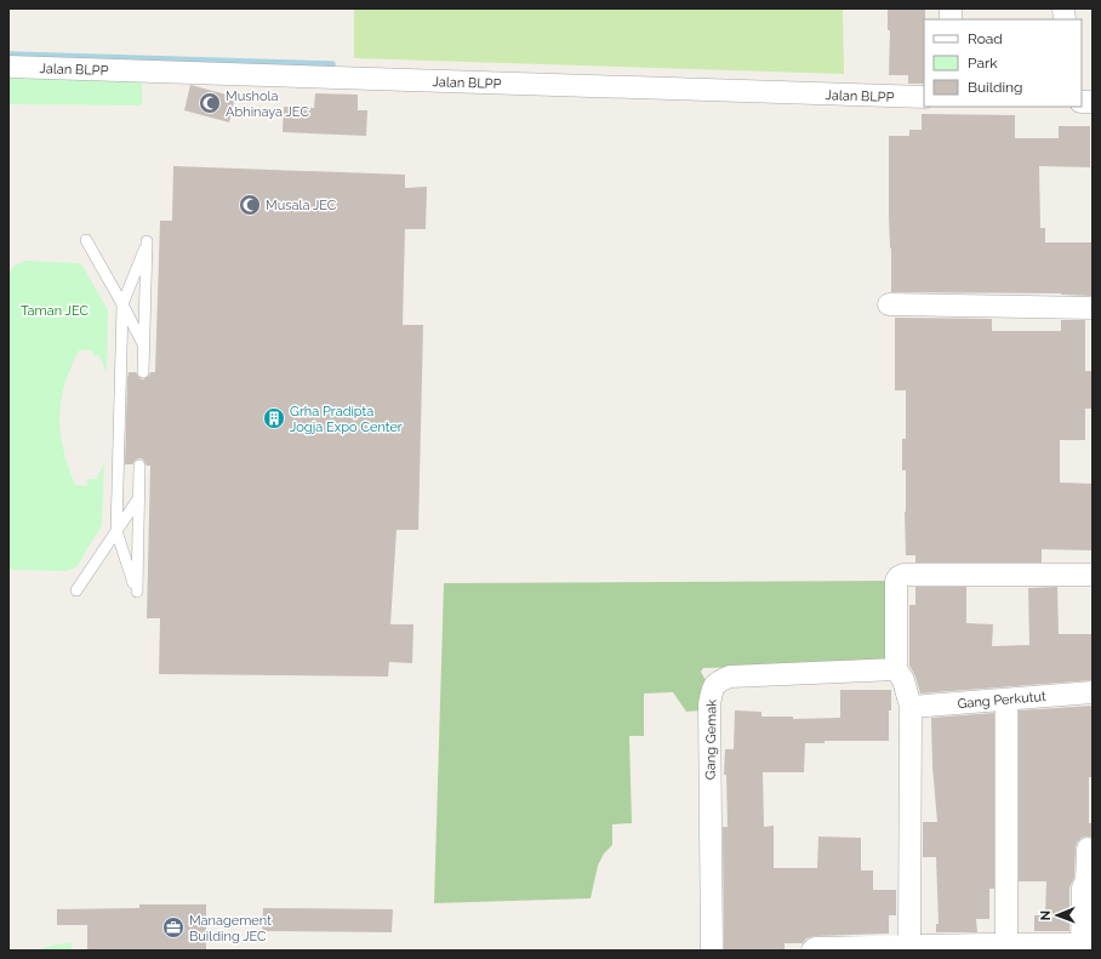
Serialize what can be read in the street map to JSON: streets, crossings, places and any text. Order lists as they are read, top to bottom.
{
  "streets": {
    "street": ["Jalan BLPP", "Gang Perkutut", "Gang Gemak"]
  },
  "parks": ["Taman JEC"],
  "places": {
    "mosque": ["Mushola Abhinaya JEC", "Musala JEC"],
    "building": ["Grha Pradipta Jogja Expo Center"],
    "office": ["Management Building JEC"]
  },
  "legend": ["Road", "Park", "Building"],
  "north": "left"
}
